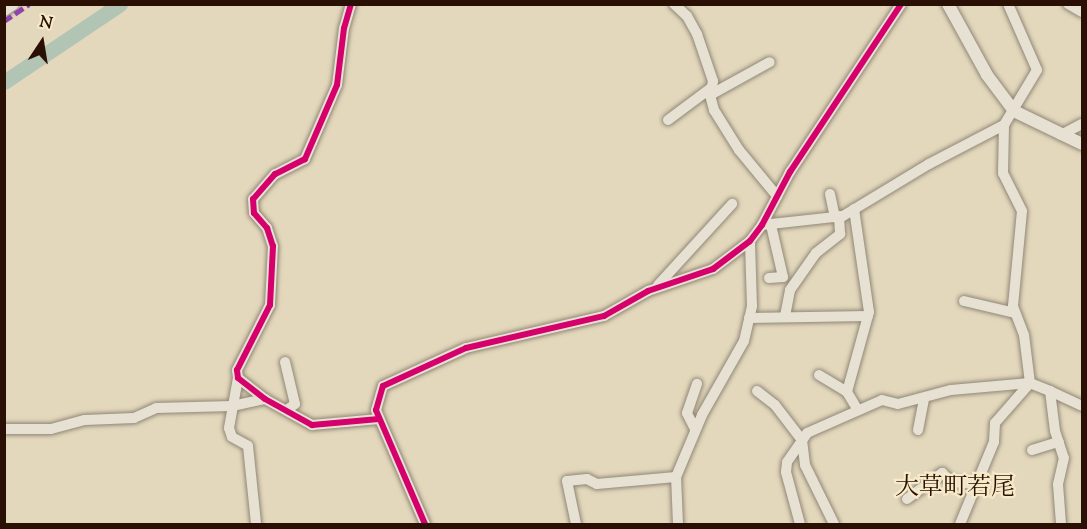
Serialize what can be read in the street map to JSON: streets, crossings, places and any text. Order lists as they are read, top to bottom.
{
  "districts": ["大草町若尾"],
  "north": "top"
}
